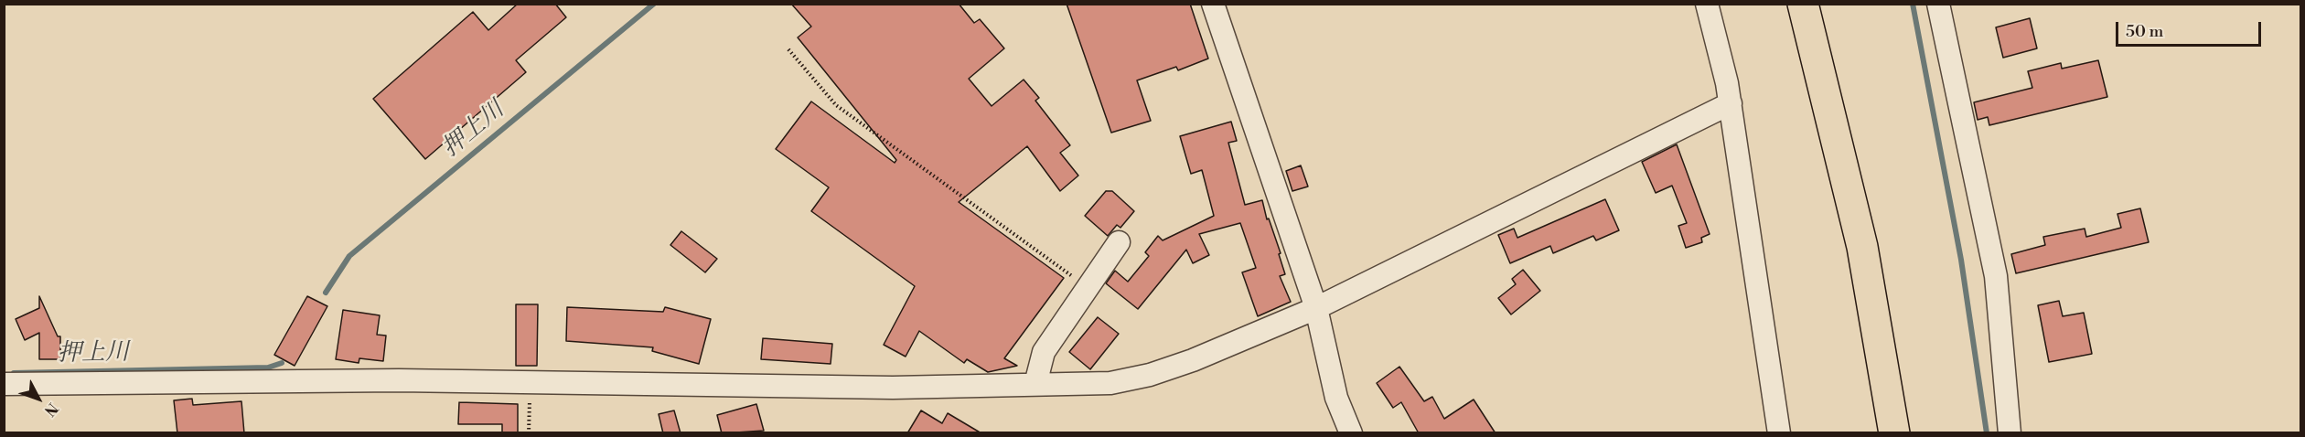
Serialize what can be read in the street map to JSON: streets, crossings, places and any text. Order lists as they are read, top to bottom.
{
  "water": ["押上川"],
  "scale_bar": "50 m",
  "north": "bottom right"
}
